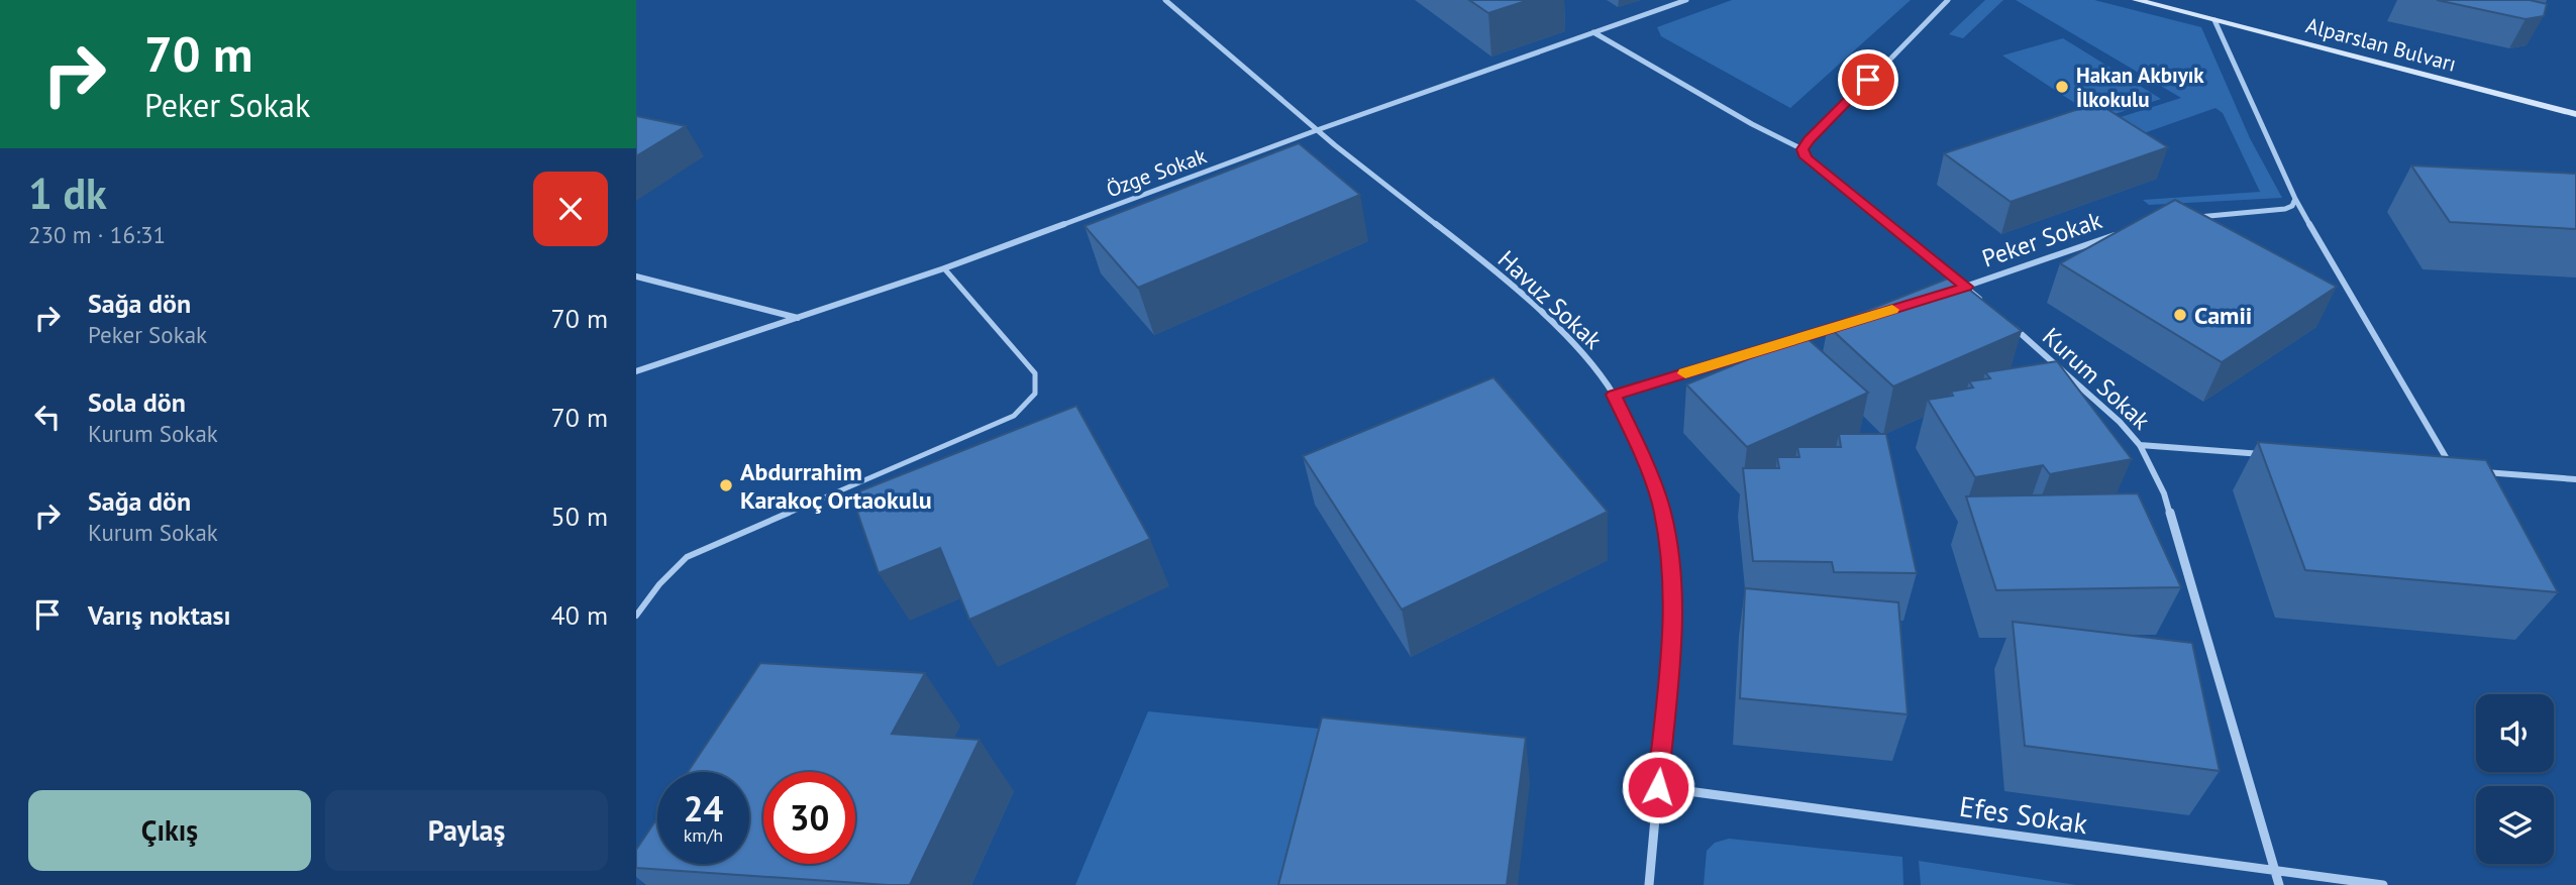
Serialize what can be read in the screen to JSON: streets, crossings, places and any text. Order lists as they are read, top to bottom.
{
  "streets": {
    "street": [
      "Alparslan Bulvarı",
      "Özge Sokak",
      "Peker Sokak",
      "Havuz Sokak",
      "Kurum Sokak",
      "Efes Sokak"
    ]
  },
  "crossings": [
    ["Özge Sokak", "Havuz Sokak"],
    ["Havuz Sokak", "Efes Sokak"],
    ["Kurum Sokak", "Efes Sokak"]
  ],
  "places": ["Hakan Akbıyık İlkokulu", "Camii", "Abdurrahim Karakoç Ortaokulu"],
  "page": {
    "turn": ["70 m", "Peker Sokak"],
    "heading": ["1 dk", "230 m · 16:31"],
    "list": [
      {
        "name": "Sağa dön",
        "note": "Peker Sokak",
        "value": "70 m"
      },
      {
        "name": "Sola dön",
        "note": "Kurum Sokak",
        "value": "70 m"
      },
      {
        "name": "Sağa dön",
        "note": "Kurum Sokak",
        "value": "50 m"
      },
      {
        "name": "Varış noktası",
        "value": "40 m"
      }
    ],
    "speed": "24 km/h",
    "limit": "30",
    "buttons": ["Çıkış", "Paylaş"]
  }
}
